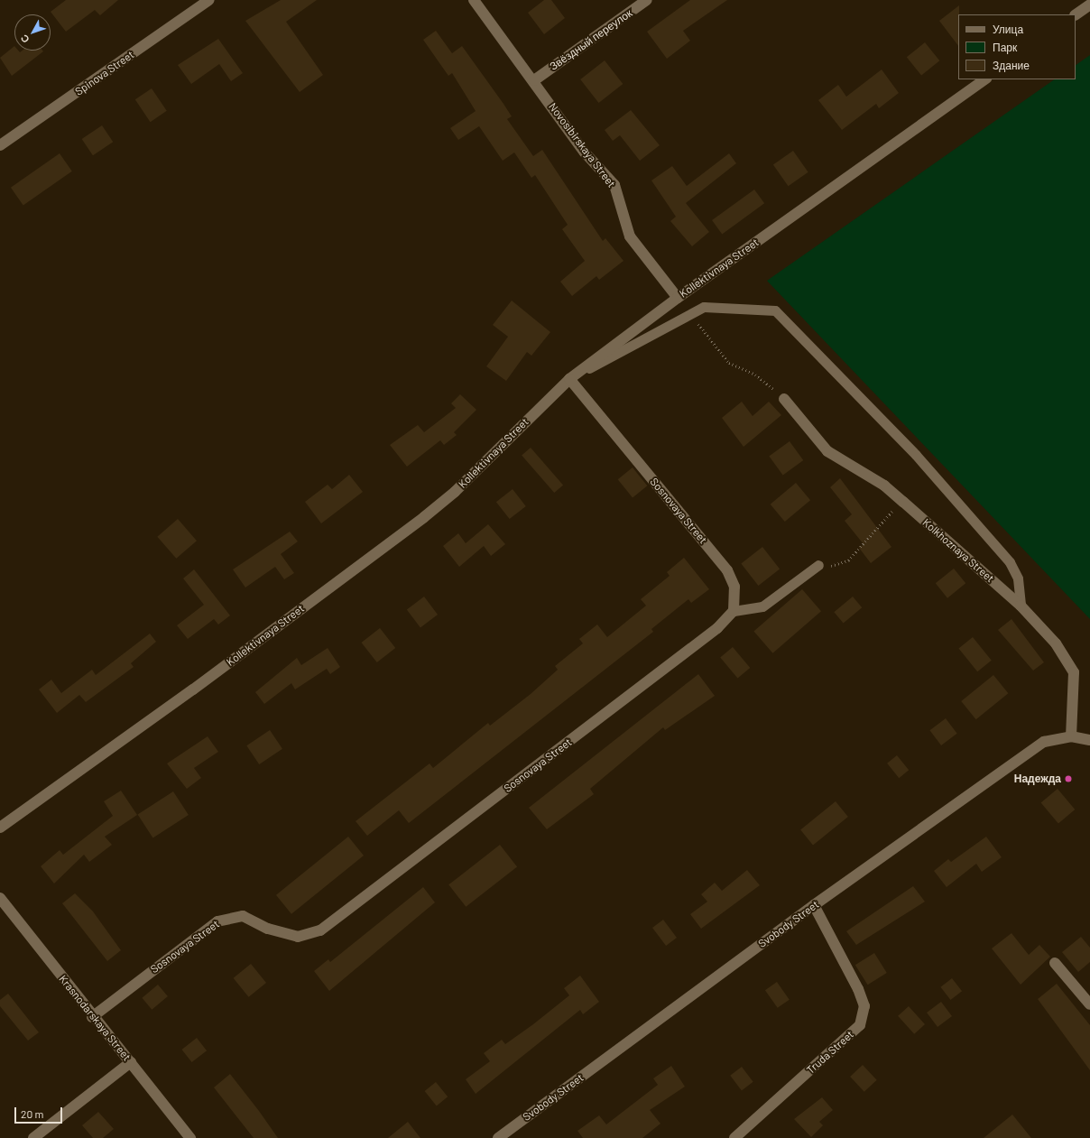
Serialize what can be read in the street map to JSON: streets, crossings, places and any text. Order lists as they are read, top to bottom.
{
  "streets": {
    "street": [
      "Звёздный переулок",
      "Spinova Street",
      "Novosibirskaya Street",
      "Kollektivnaya Street",
      "Sosnovaya Street",
      "Kolkhoznaya Street",
      "Svobody Street",
      "Krasnodarskaya Street",
      "Truda Street"
    ]
  },
  "crossings": [
    ["Звёздный переулок", "Novosibirskaya Street"],
    ["Novosibirskaya Street", "Kollektivnaya Street"],
    ["Kollektivnaya Street", "Sosnovaya Street"],
    ["Sosnovaya Street", "Krasnodarskaya Street"],
    ["Kolkhoznaya Street", "Svobody Street"],
    ["Svobody Street", "Truda Street"]
  ],
  "places": ["Надежда"],
  "legend": ["Улица", "Парк", "Здание"],
  "scale_bar": "20 m",
  "north": "bottom left"
}
